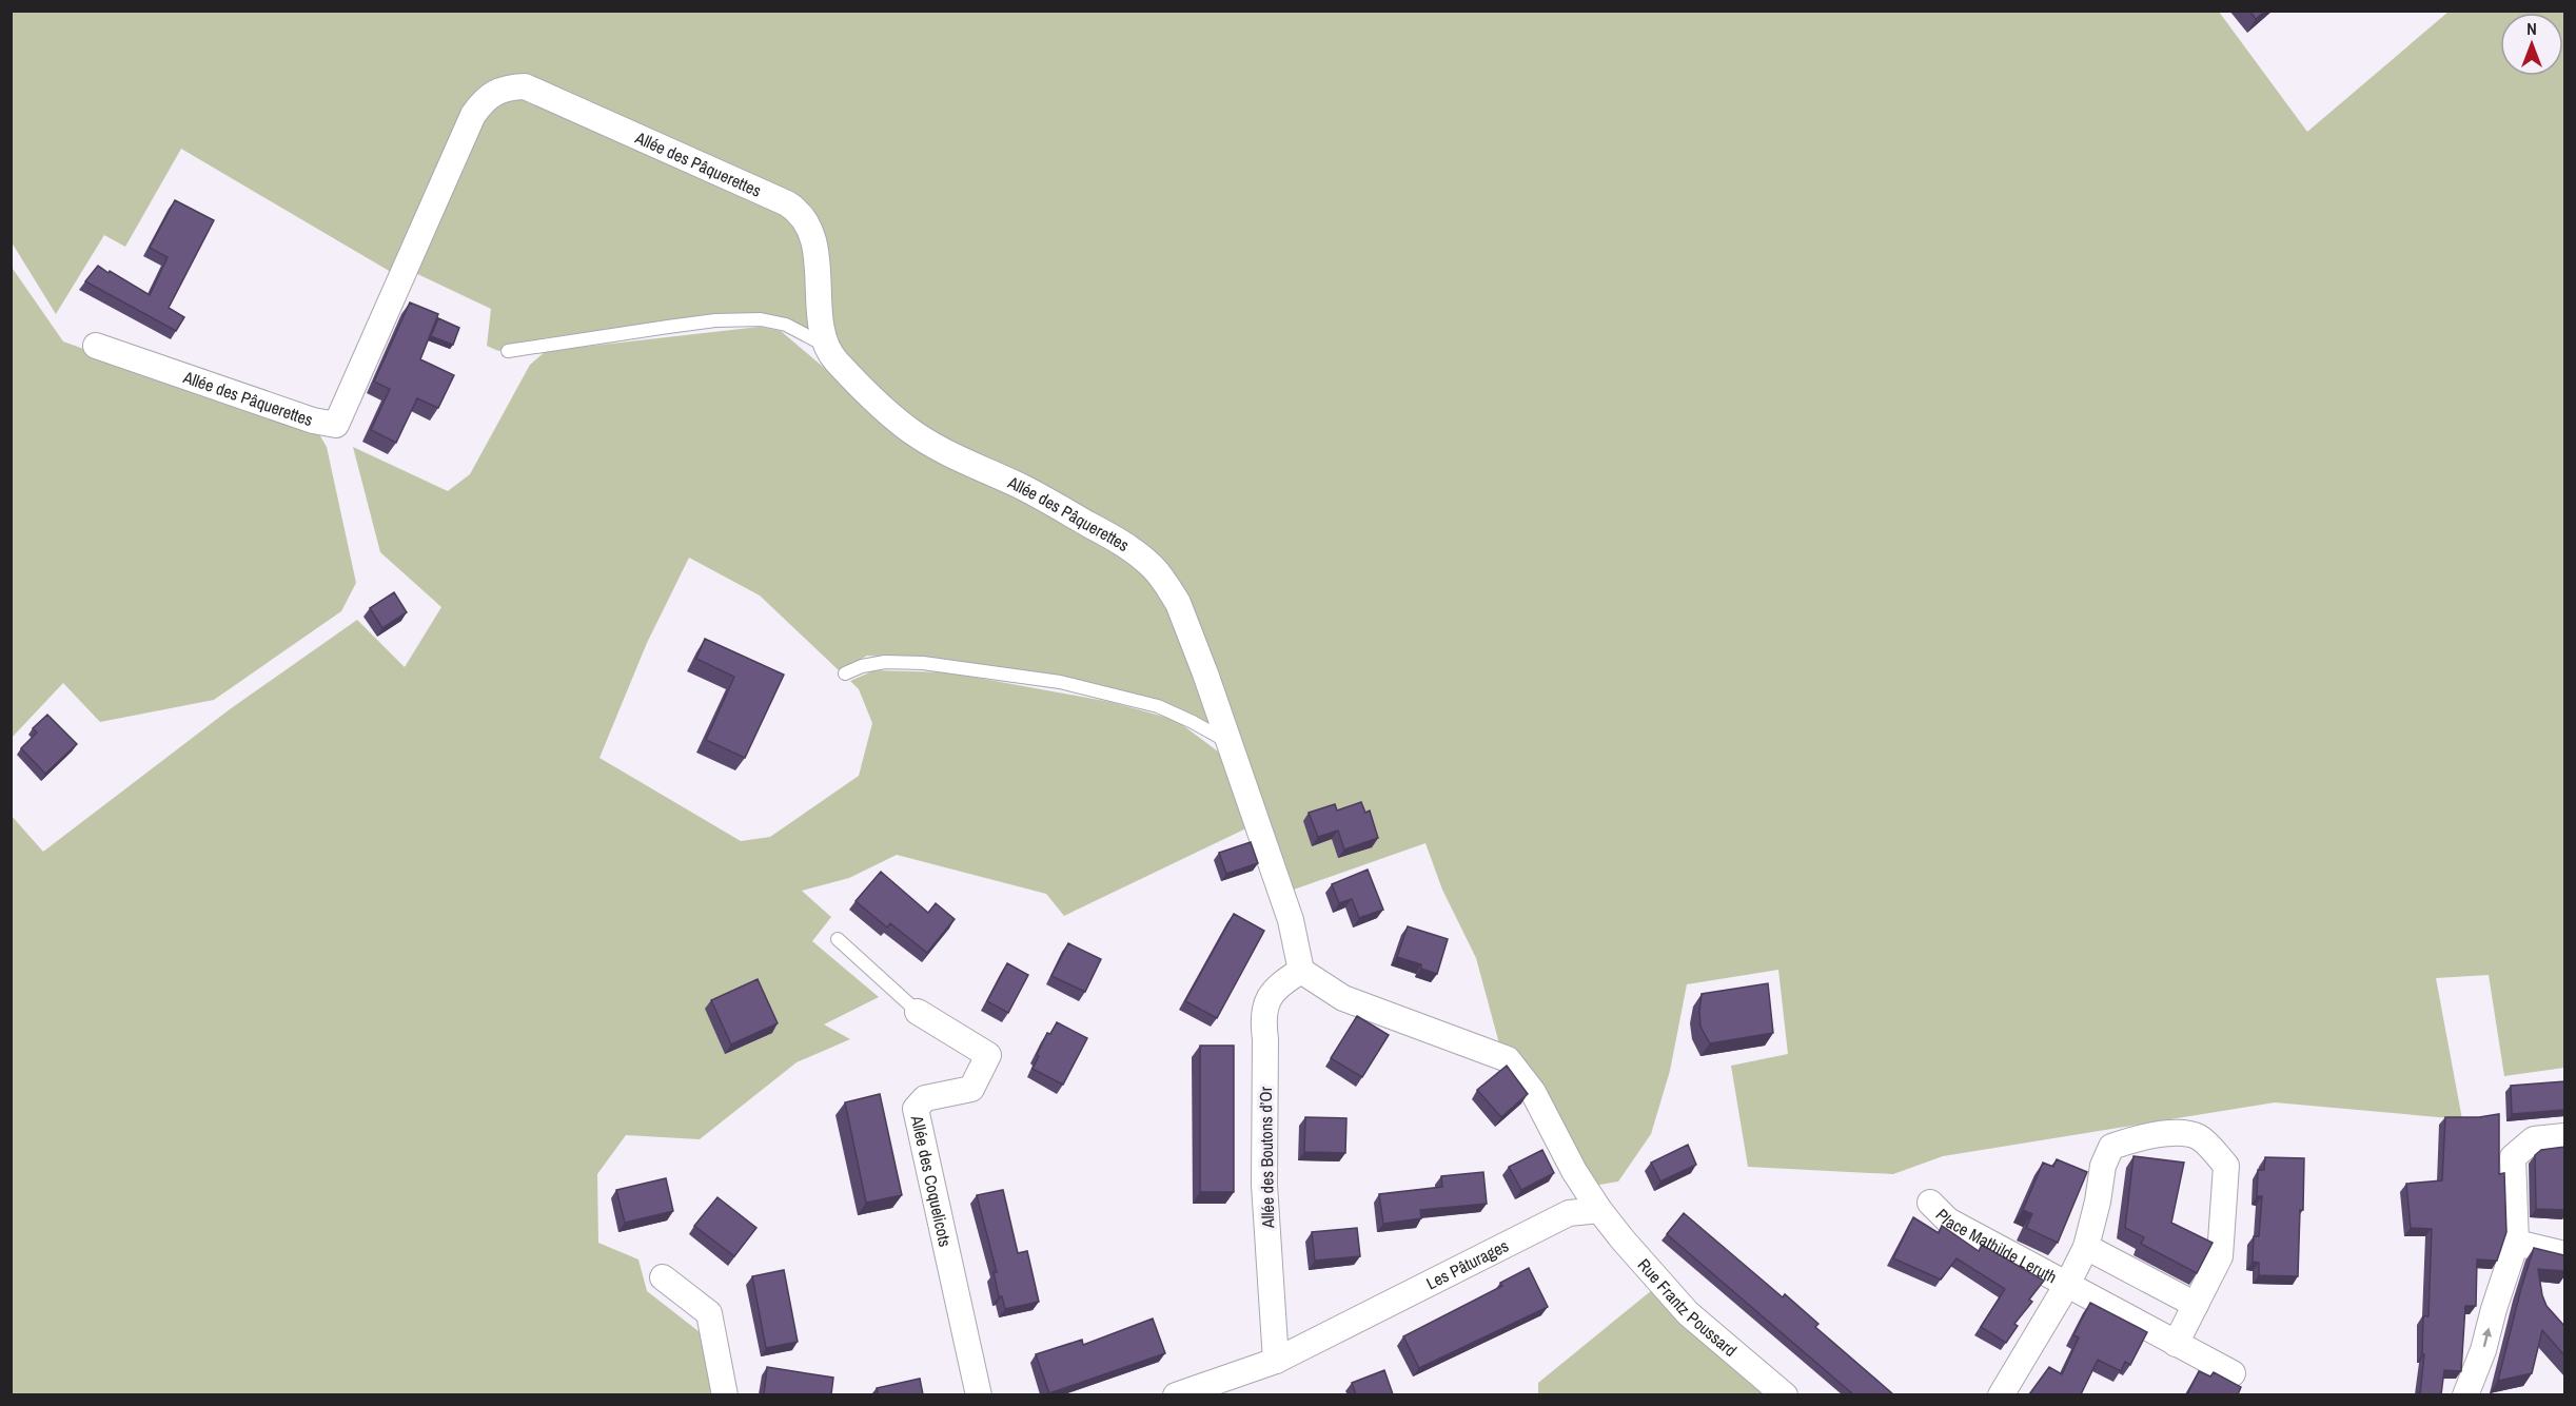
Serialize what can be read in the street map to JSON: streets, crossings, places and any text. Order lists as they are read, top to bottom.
{
  "streets": {
    "street": [
      "Allée des Pâquerettes",
      "Allée des Boutons d’Or",
      "Allée des Coquelicots",
      "Place Mathilde Leruth",
      "Les Pâturages",
      "Rue Frantz Poussard"
    ]
  },
  "crossings": [
    ["Allée des Pâquerettes", "Allée des Boutons d’Or"],
    ["Allée des Boutons d’Or", "Les Pâturages"],
    ["Les Pâturages", "Rue Frantz Poussard"]
  ],
  "north": "top"
}
